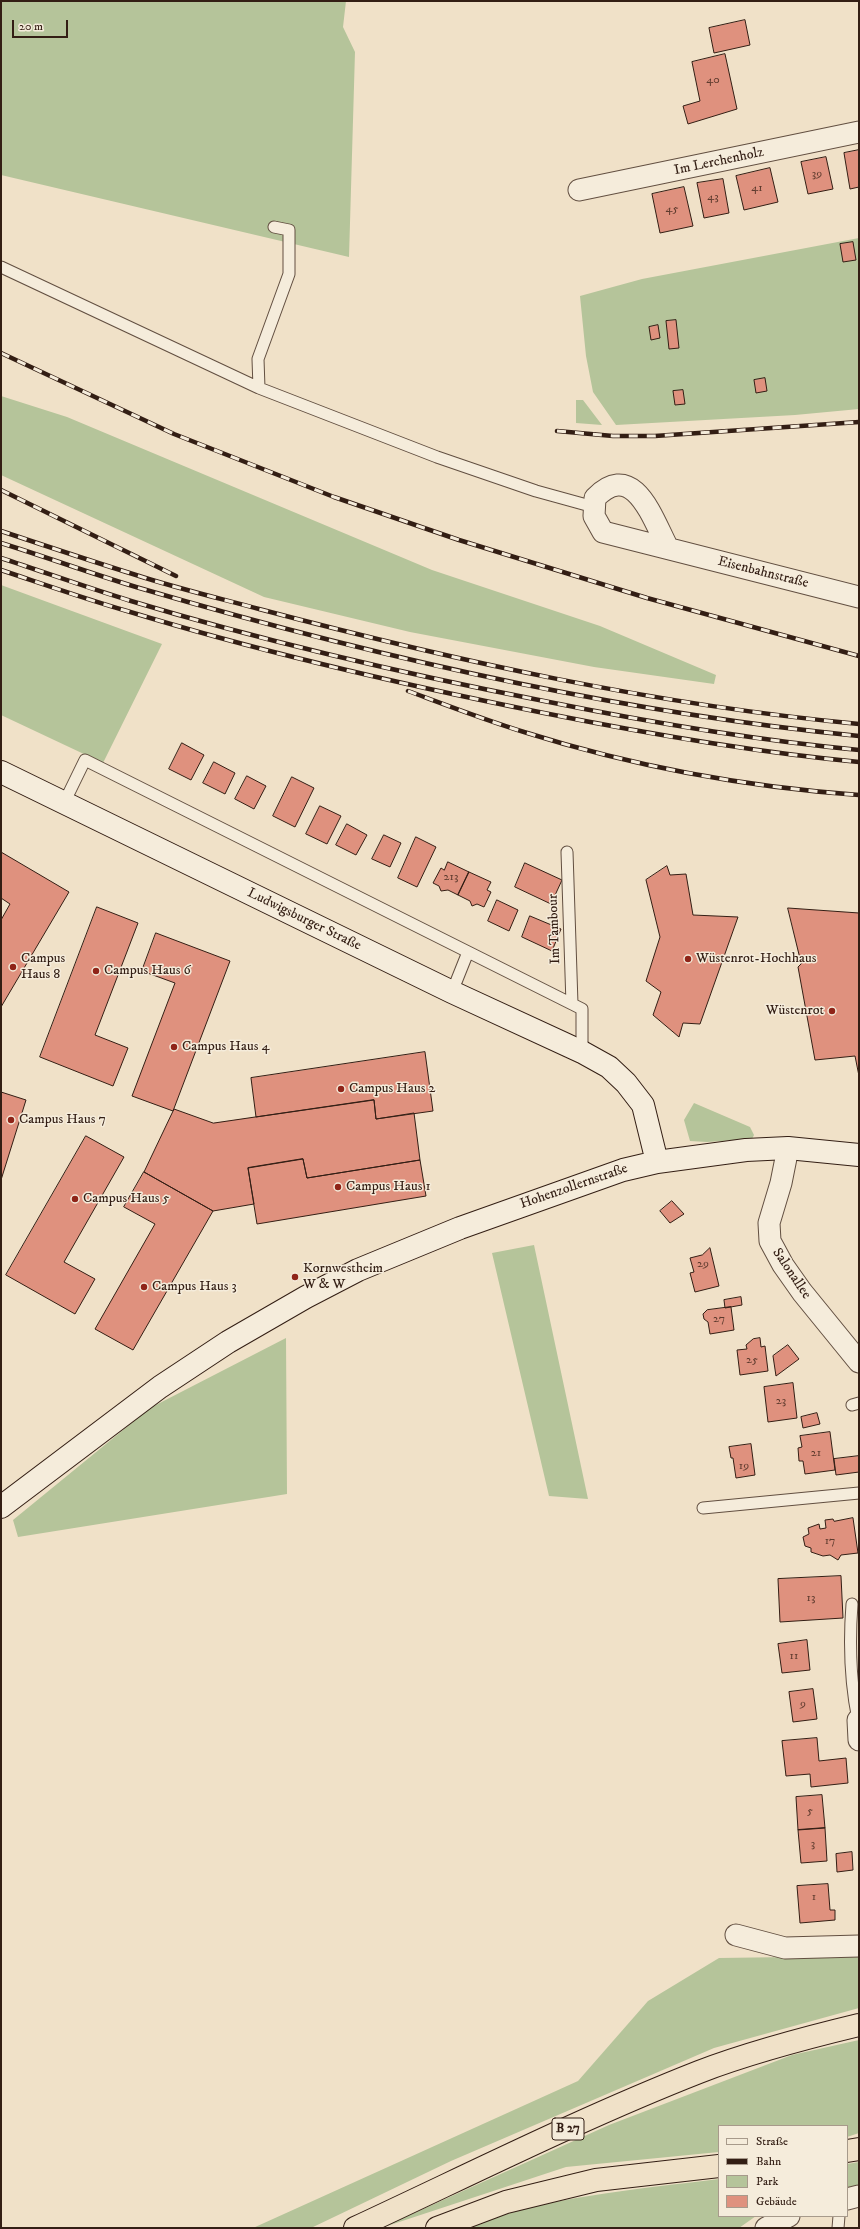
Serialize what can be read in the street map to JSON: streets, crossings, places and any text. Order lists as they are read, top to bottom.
{
  "streets": {
    "highway": ["B 27"],
    "main road": ["Ludwigsburger Straße", "Hohenzollernstraße"],
    "street": ["Im Lerchenholz", "Eisenbahnstraße", "Salonallee"],
    "lane": ["Im Tambour"]
  },
  "crossings": [
    ["Ludwigsburger Straße", "Hohenzollernstraße"],
    ["Hohenzollernstraße", "Salonallee"]
  ],
  "places": [
    "Wüstenrot-Hochhaus",
    "Campus Haus 8",
    "Campus Haus 6",
    "Wüstenrot",
    "Campus Haus 4",
    "Campus Haus 2",
    "Campus Haus 7",
    "Campus Haus 1",
    "Campus Haus 5",
    "Kornwestheim W & W",
    "Campus Haus 3"
  ],
  "house_numbers": [
    "40",
    "39",
    "41",
    "43",
    "45",
    "213",
    "29",
    "27",
    "25",
    "23",
    "21",
    "19",
    "17",
    "13",
    "11",
    "9",
    "5",
    "3",
    "1"
  ],
  "legend": [
    "Straße",
    "Bahn",
    "Park",
    "Gebäude"
  ],
  "scale_bar": "20 m"
}
